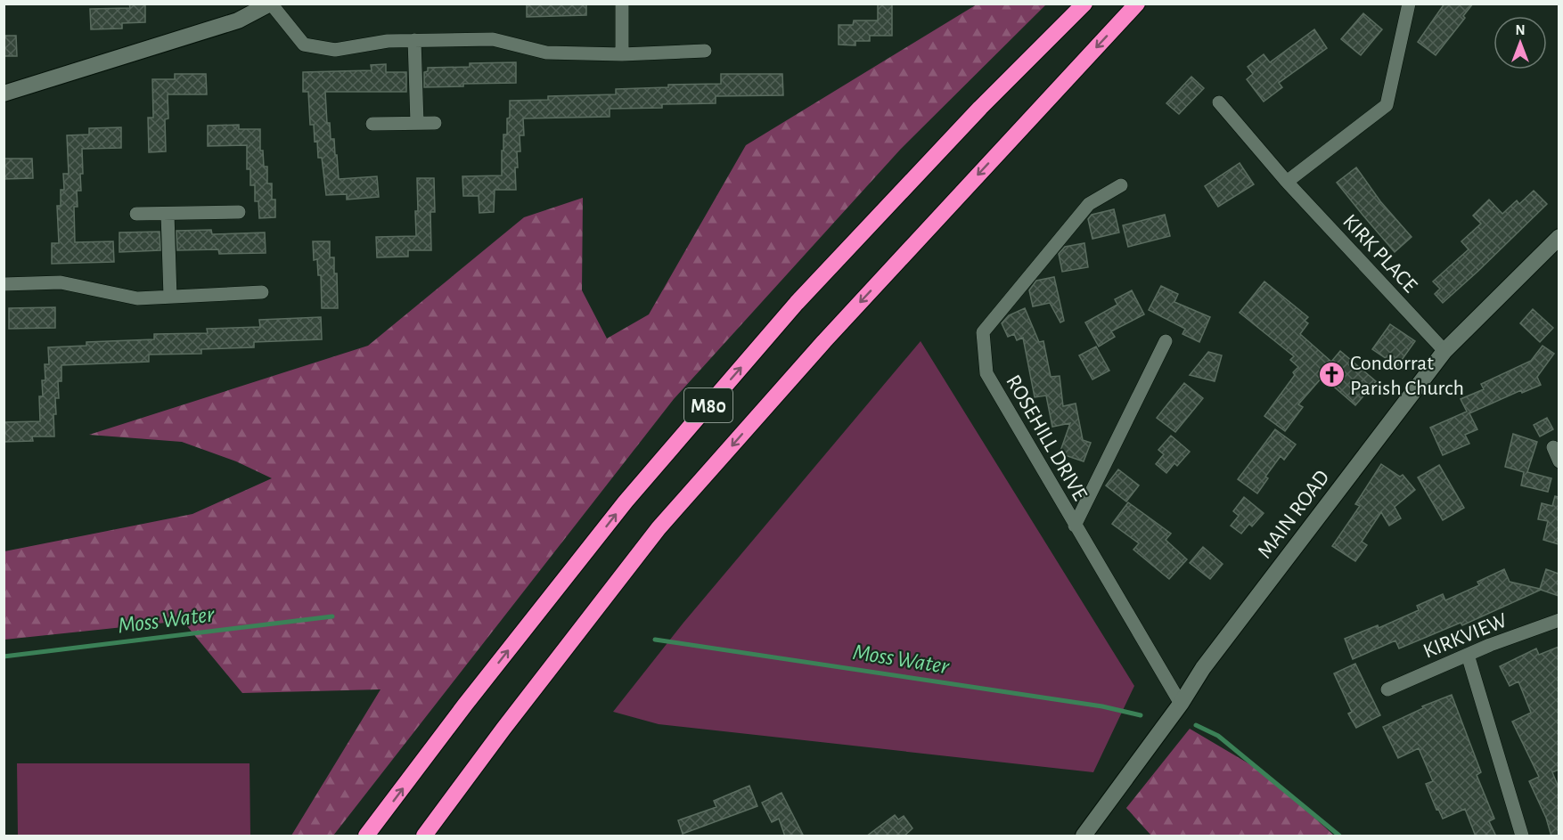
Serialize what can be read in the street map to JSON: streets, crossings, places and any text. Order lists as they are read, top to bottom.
{
  "streets": {
    "highway": ["M80"],
    "street": [
      "KIRK PLACE",
      "ROSEHILL DRIVE",
      "MAIN ROAD",
      "KIRKVIEW"
    ]
  },
  "crossings": [
    ["KIRK PLACE", "MAIN ROAD"],
    ["ROSEHILL DRIVE", "MAIN ROAD"]
  ],
  "water": ["Moss Water"],
  "places": {
    "church": ["Condorrat Parish Church"]
  },
  "north": "top"
}
